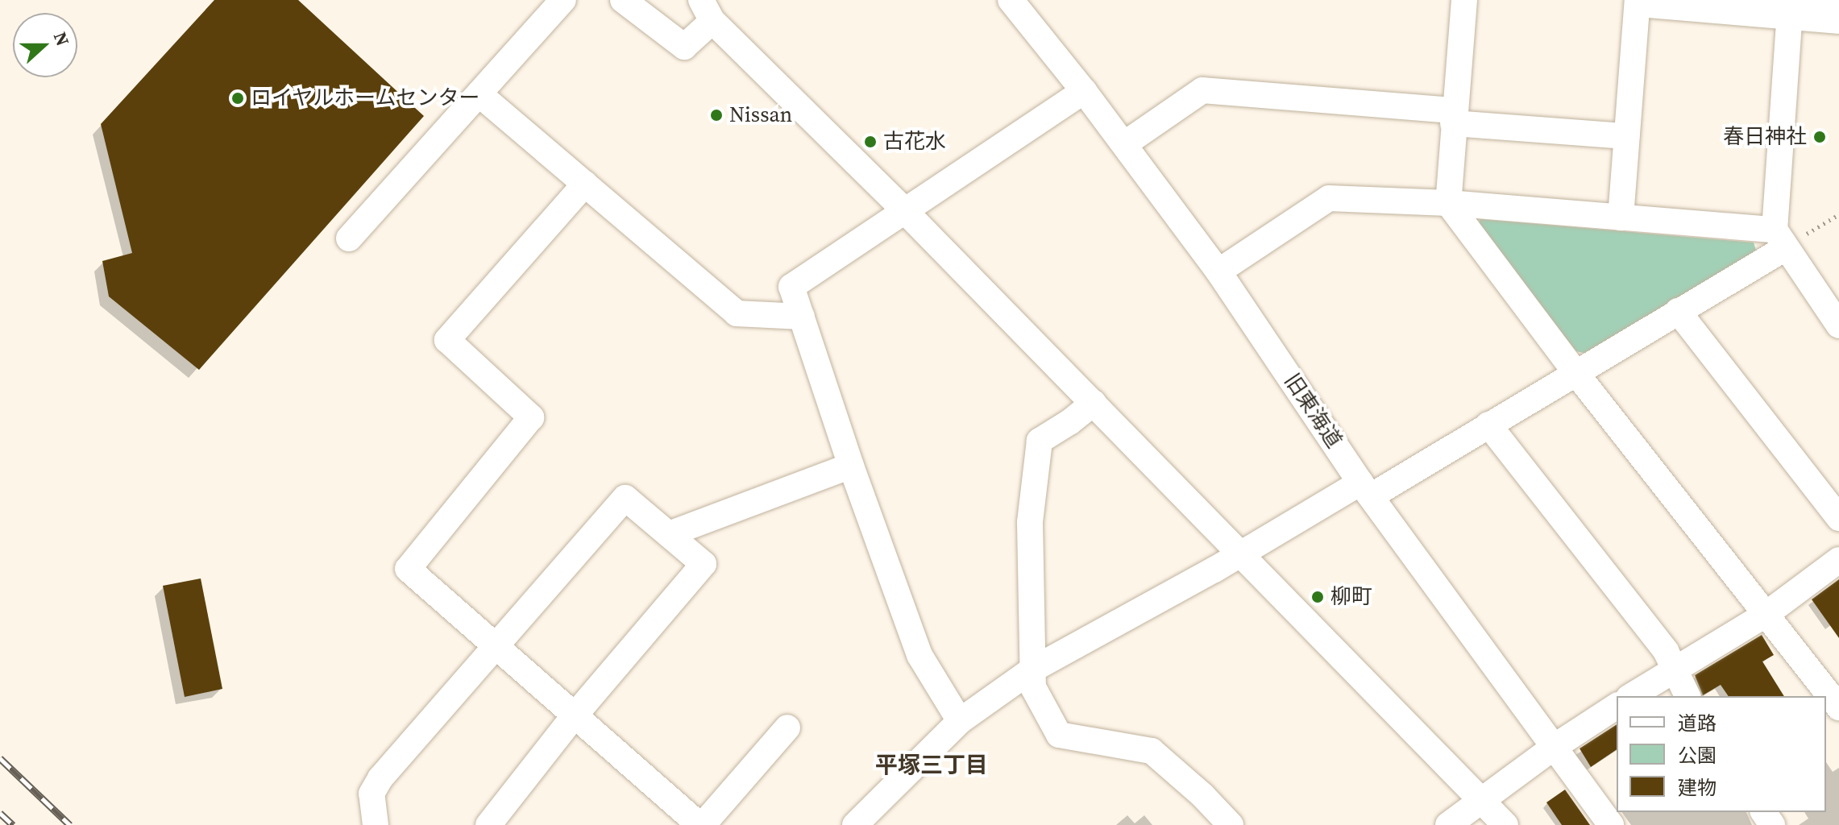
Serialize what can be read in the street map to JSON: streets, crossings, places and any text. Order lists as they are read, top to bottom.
{
  "streets": {
    "street": ["旧東海道"]
  },
  "districts": ["平塚三丁目"],
  "places": [
    "ロイヤルホームセンター",
    "Nissan",
    "春日神社",
    "古花水",
    "柳町"
  ],
  "legend": ["道路", "公園", "建物"],
  "north": "right"
}
